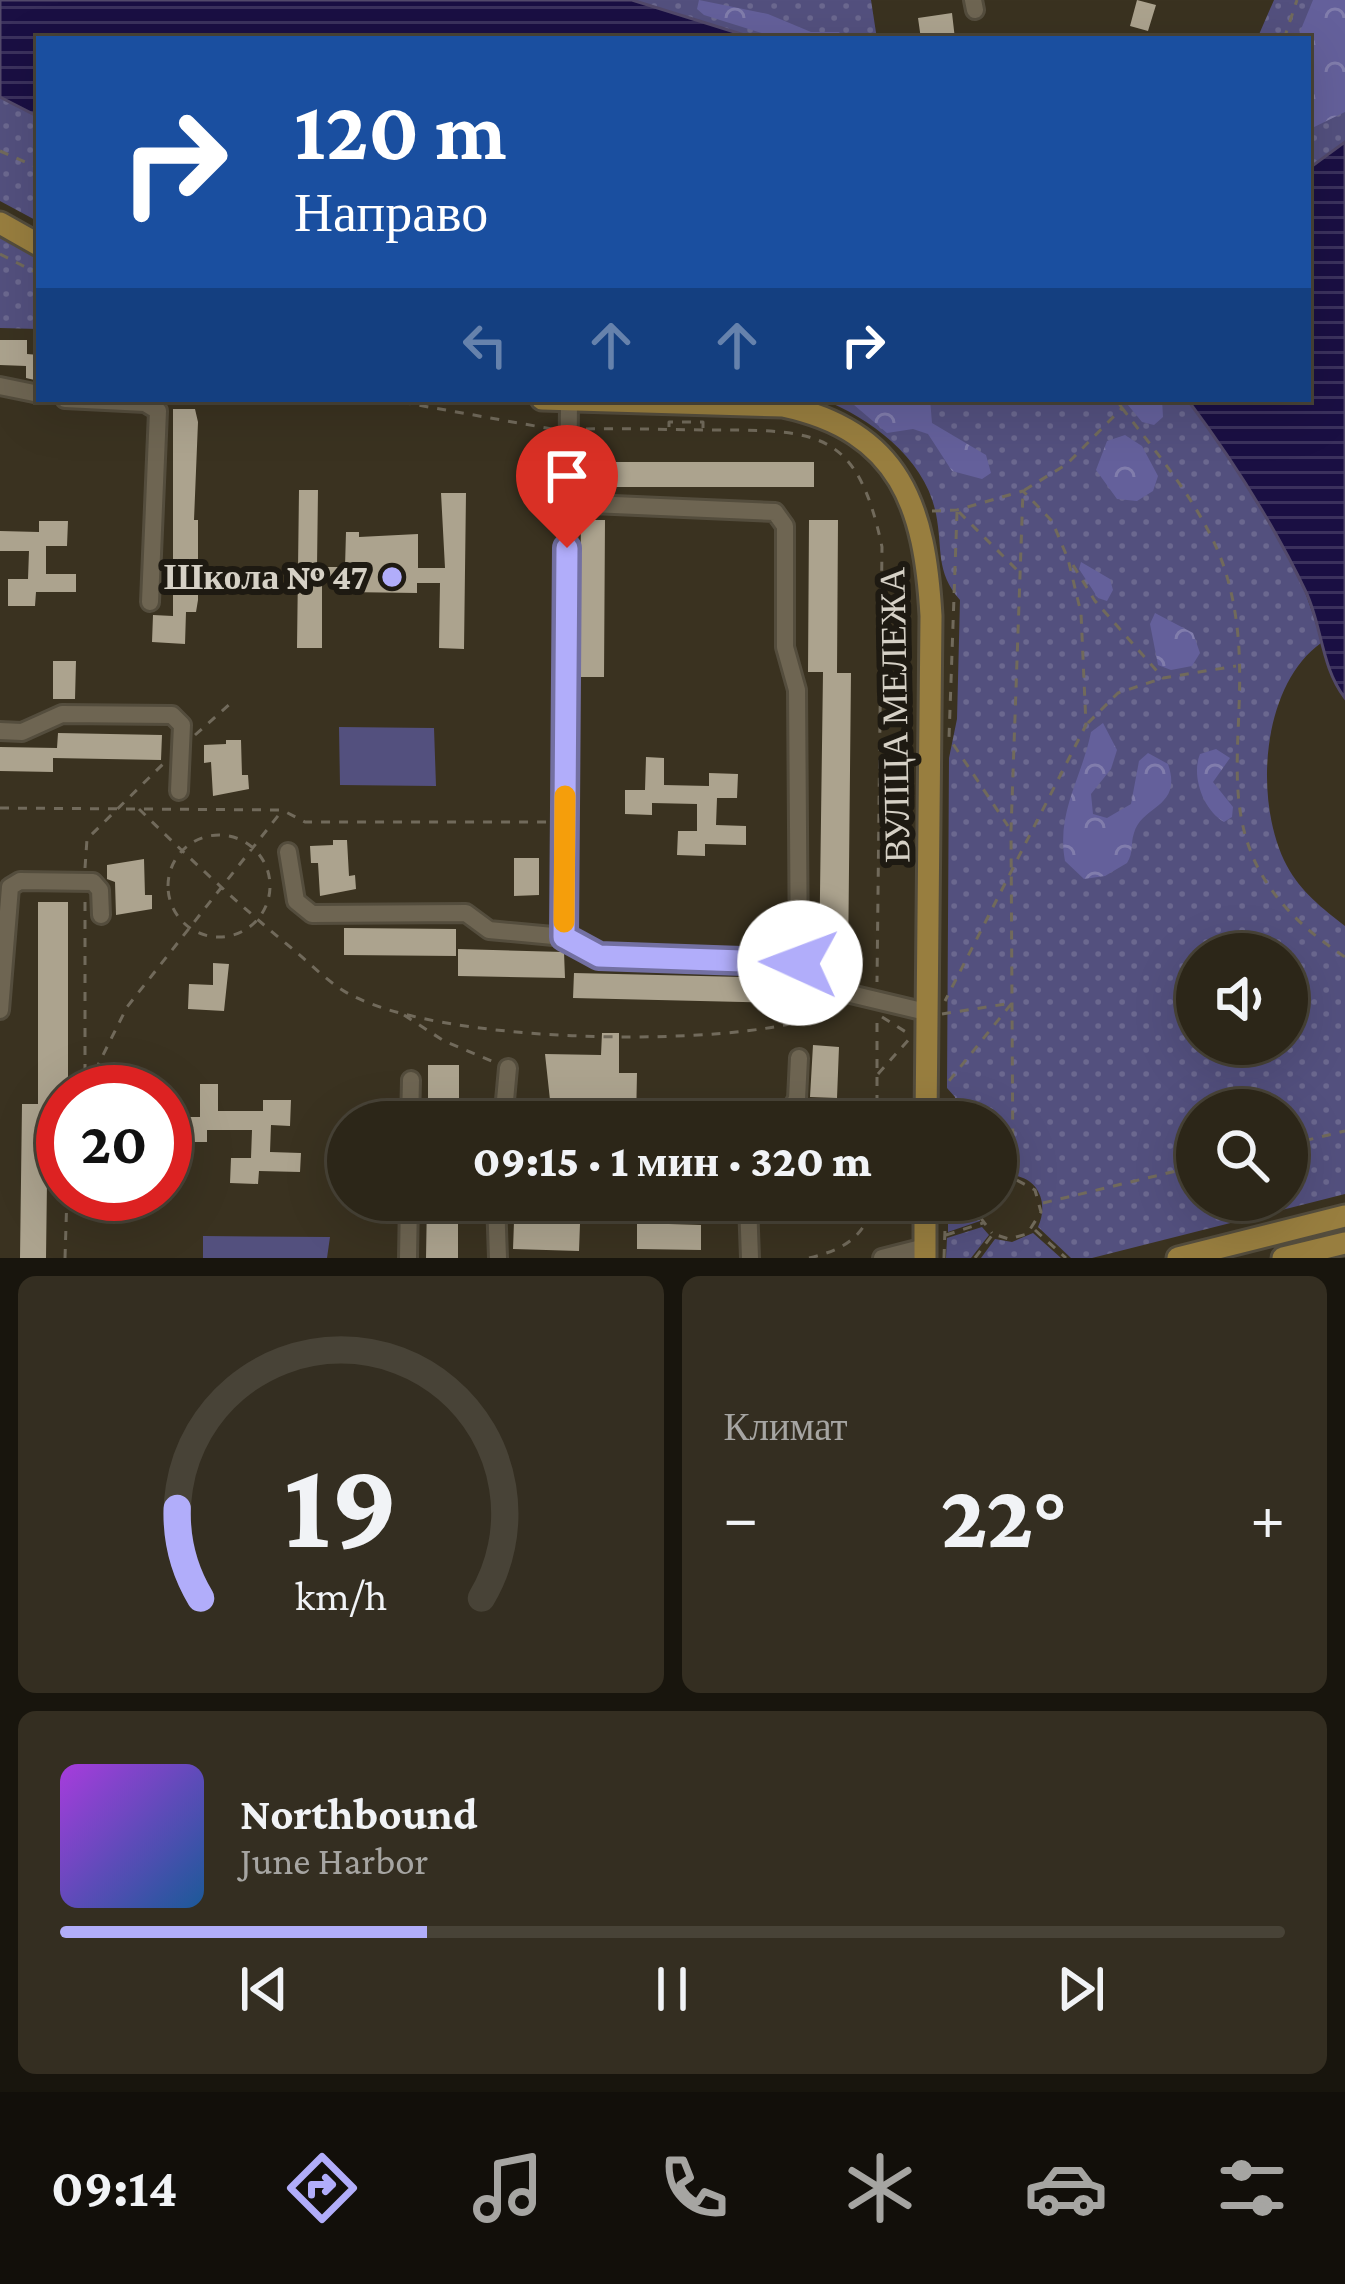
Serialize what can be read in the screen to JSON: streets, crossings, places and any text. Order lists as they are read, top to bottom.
{
  "streets": {
    "main road": ["ВУЛІЦА МЕЛЕЖА"]
  },
  "places": ["Школа № 47"],
  "page": {
    "turn": ["120 m", "Направо"],
    "limit": "20",
    "trip": "09:15 · 1 мин · 320 m",
    "tile": "Климат",
    "heat": ["−", "22°", "+"],
    "song": ["Northbound", "June Harbor"],
    "tabs": "09:14",
    "gauge": ["19", "km/h"]
  }
}
